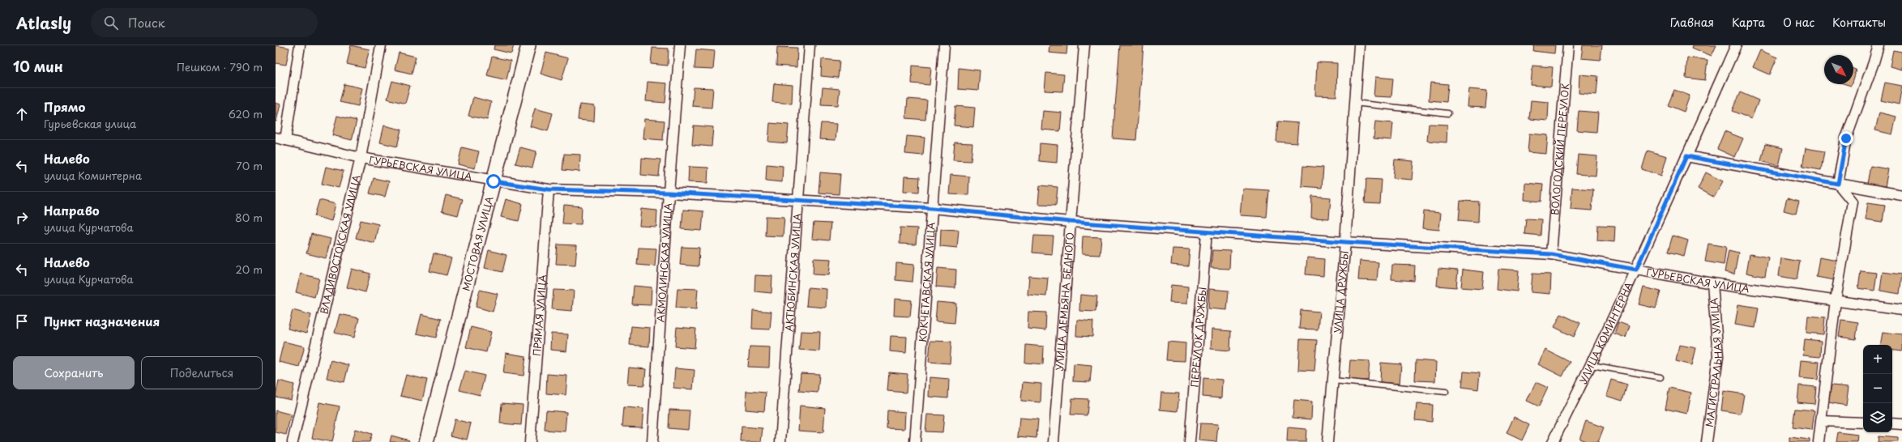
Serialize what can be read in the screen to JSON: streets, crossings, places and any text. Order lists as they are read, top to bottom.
{
  "streets": {
    "street": [
      "ВОЛОГОДСКИЙ ПЕРЕУЛОК",
      "ГУРЬЕВСКАЯ УЛИЦА",
      "МОСТОВАЯ УЛИЦА",
      "ВЛАДИВОСТОКСКАЯ УЛИЦА",
      "АКМОЛИНСКАЯ УЛИЦА",
      "АКТЮБИНСКАЯ УЛИЦА",
      "КОКЧЕТАВСКАЯ УЛИЦА",
      "УЛИЦА ДРУЖБЫ",
      "УЛИЦА ДЕМЬЯНА БЕДНОГО",
      "ПРЯМАЯ УЛИЦА",
      "УЛИЦА КОМИНТЕРНА",
      "ПЕРЕУЛОК ДРУЖБЫ",
      "МАГИСТРАЛЬНАЯ УЛИЦА"
    ]
  },
  "crossings": [
    ["ВОЛОГОДСКИЙ ПЕРЕУЛОК", "ГУРЬЕВСКАЯ УЛИЦА"],
    ["ГУРЬЕВСКАЯ УЛИЦА", "МОСТОВАЯ УЛИЦА"],
    ["ГУРЬЕВСКАЯ УЛИЦА", "ВЛАДИВОСТОКСКАЯ УЛИЦА"],
    ["ГУРЬЕВСКАЯ УЛИЦА", "АКМОЛИНСКАЯ УЛИЦА"],
    ["ГУРЬЕВСКАЯ УЛИЦА", "АКТЮБИНСКАЯ УЛИЦА"],
    ["ГУРЬЕВСКАЯ УЛИЦА", "КОКЧЕТАВСКАЯ УЛИЦА"],
    ["ГУРЬЕВСКАЯ УЛИЦА", "УЛИЦА ДРУЖБЫ"],
    ["ГУРЬЕВСКАЯ УЛИЦА", "УЛИЦА ДЕМЬЯНА БЕДНОГО"],
    ["ГУРЬЕВСКАЯ УЛИЦА", "ПРЯМАЯ УЛИЦА"],
    ["ГУРЬЕВСКАЯ УЛИЦА", "УЛИЦА КОМИНТЕРНА"],
    ["ГУРЬЕВСКАЯ УЛИЦА", "ПЕРЕУЛОК ДРУЖБЫ"],
    ["ГУРЬЕВСКАЯ УЛИЦА", "МАГИСТРАЛЬНАЯ УЛИЦА"]
  ],
  "north": "bottom right",
  "page": {
    "header": "Atlasly",
    "search": "Поиск",
    "nav": [
      "Главная",
      "Карта",
      "О нас",
      "Контакты"
    ],
    "heading": ["10 мин", "Пешком · 790 m"],
    "list": [
      ["Прямо", "Гурьевская улица", "620 m"],
      ["Налево", "улица Коминтерна", "70 m"],
      ["Направо", "улица Курчатова", "80 m"],
      ["Налево", "улица Курчатова", "20 m"],
      "Пункт назначения"
    ],
    "map_buttons": ["+", "−"],
    "buttons": ["Сохранить", "Поделиться"]
  }
}
